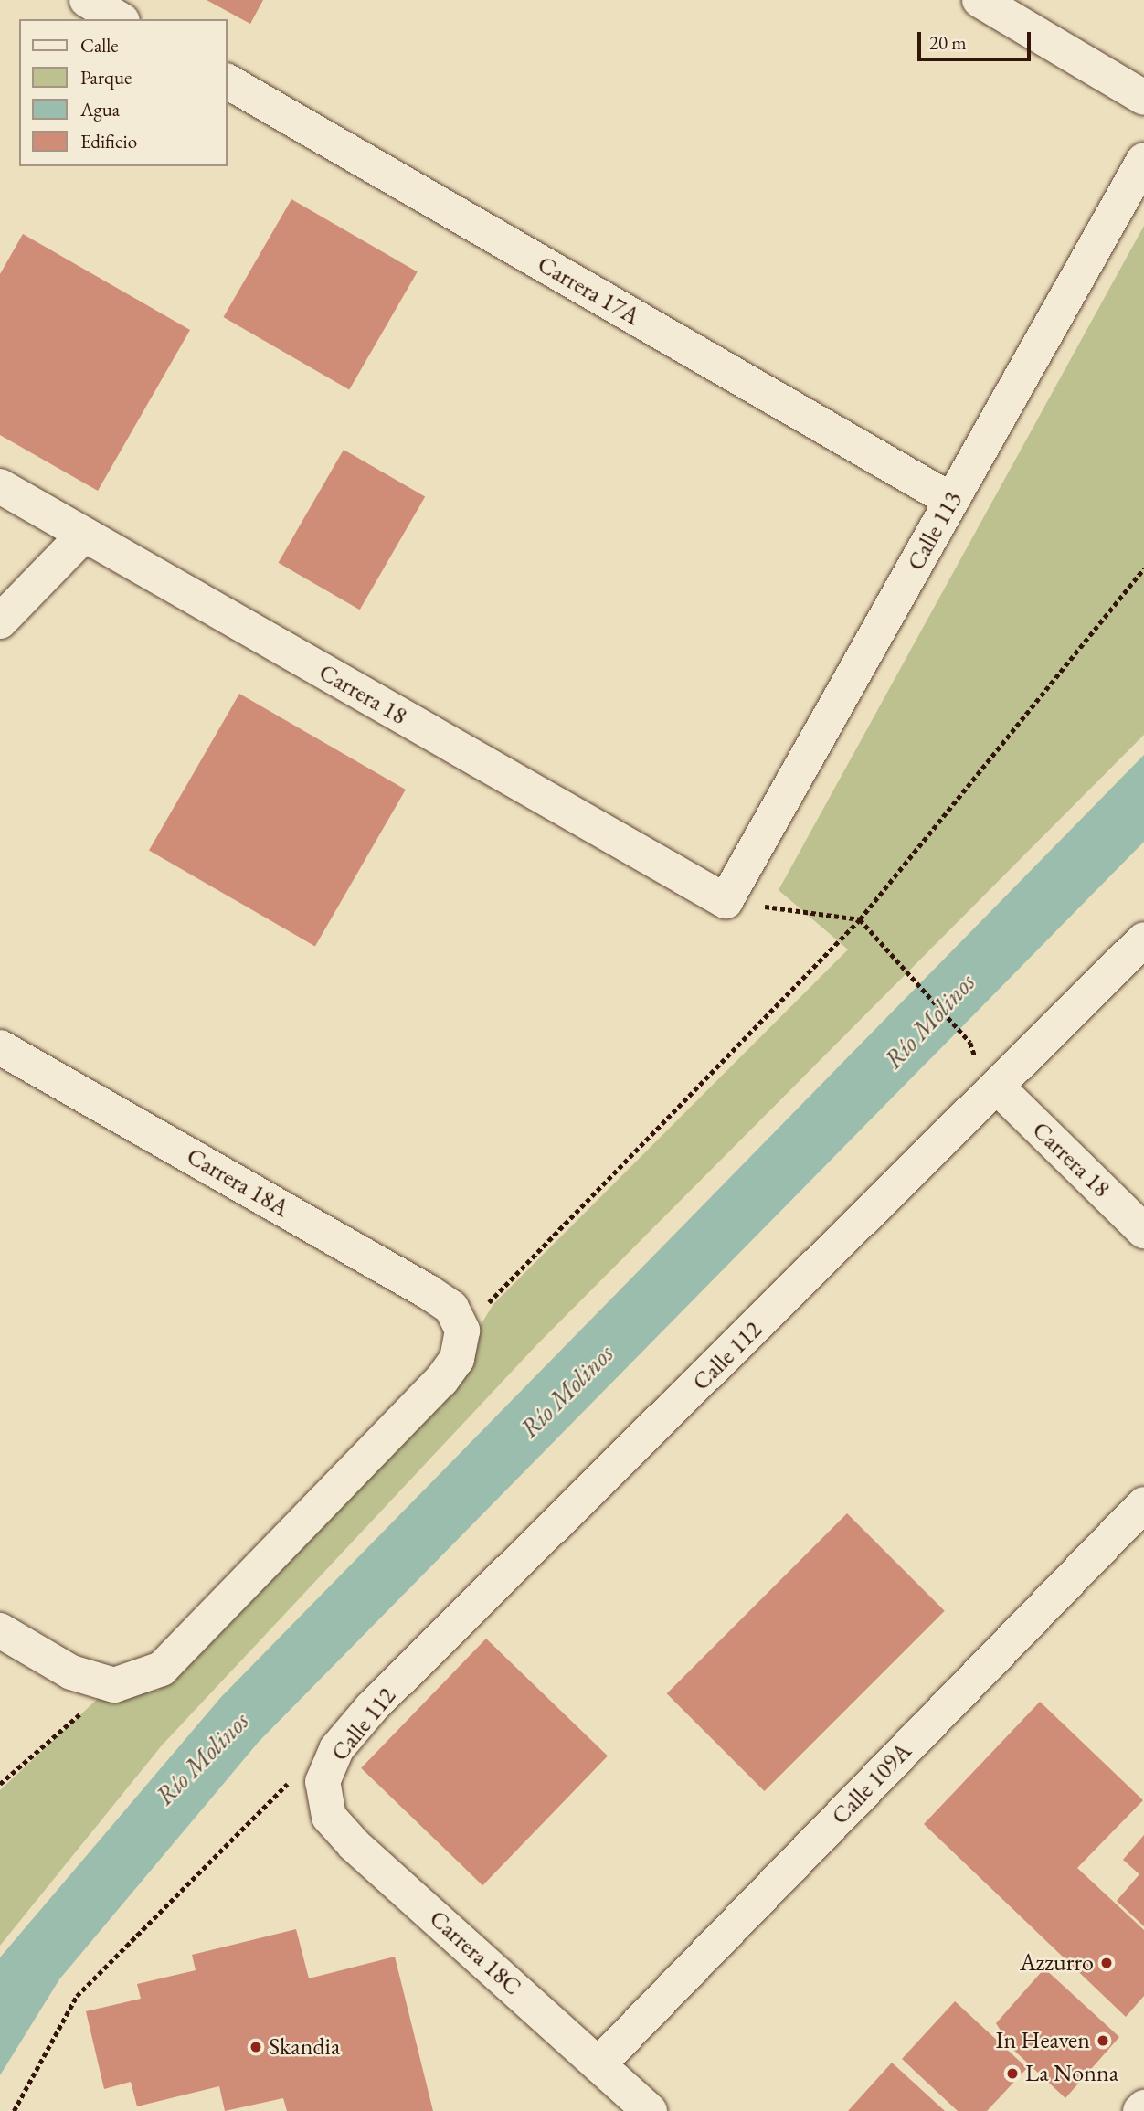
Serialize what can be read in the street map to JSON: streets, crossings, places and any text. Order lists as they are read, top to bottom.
{
  "streets": {
    "street": [
      "Carrera 17A",
      "Calle 113",
      "Carrera 18",
      "Carrera 18A",
      "Calle 112",
      "Calle 109A",
      "Carrera 18C"
    ]
  },
  "crossings": [
    ["Carrera 17A", "Calle 113"],
    ["Calle 113", "Carrera 18"],
    ["Carrera 18", "Calle 112"],
    ["Calle 112", "Carrera 18C"],
    ["Calle 109A", "Carrera 18C"]
  ],
  "water": ["Río Molinos"],
  "places": [
    "Azzurro",
    "In Heaven",
    "Skandia",
    "La Nonna"
  ],
  "legend": [
    "Calle",
    "Parque",
    "Agua",
    "Edificio"
  ],
  "scale_bar": "20 m"
}
